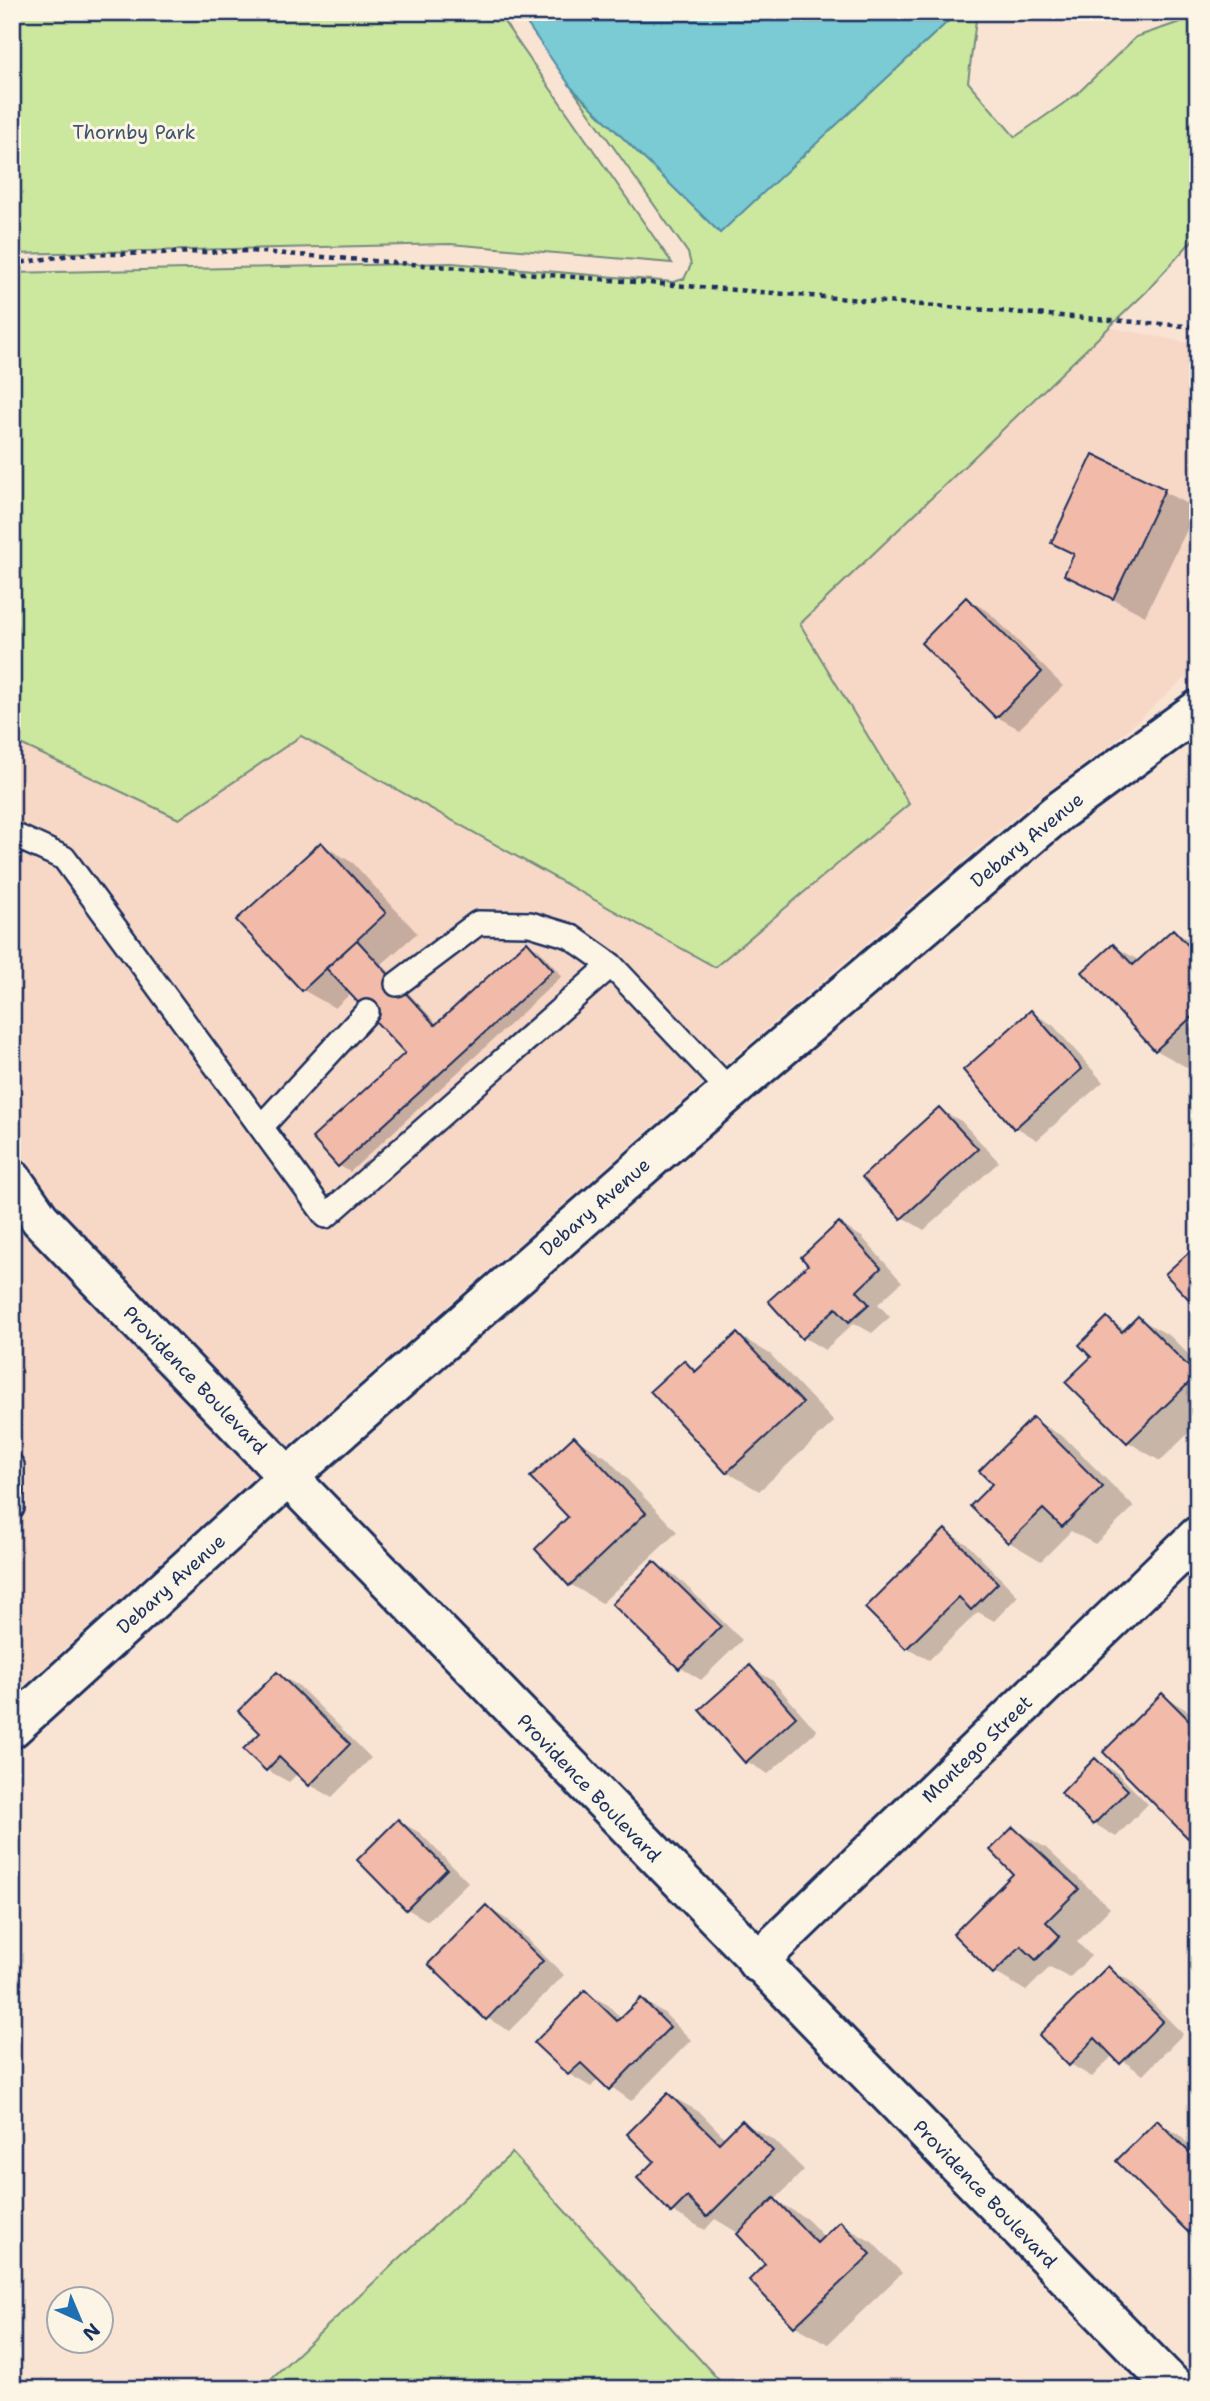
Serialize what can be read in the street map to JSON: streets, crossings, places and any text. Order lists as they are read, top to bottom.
{
  "streets": {
    "main road": ["Debary Avenue", "Providence Boulevard", "Montego Street"]
  },
  "crossings": [
    ["Debary Avenue", "Providence Boulevard"],
    ["Providence Boulevard", "Montego Street"]
  ],
  "parks": ["Thornby Park"],
  "north": "bottom right"
}
